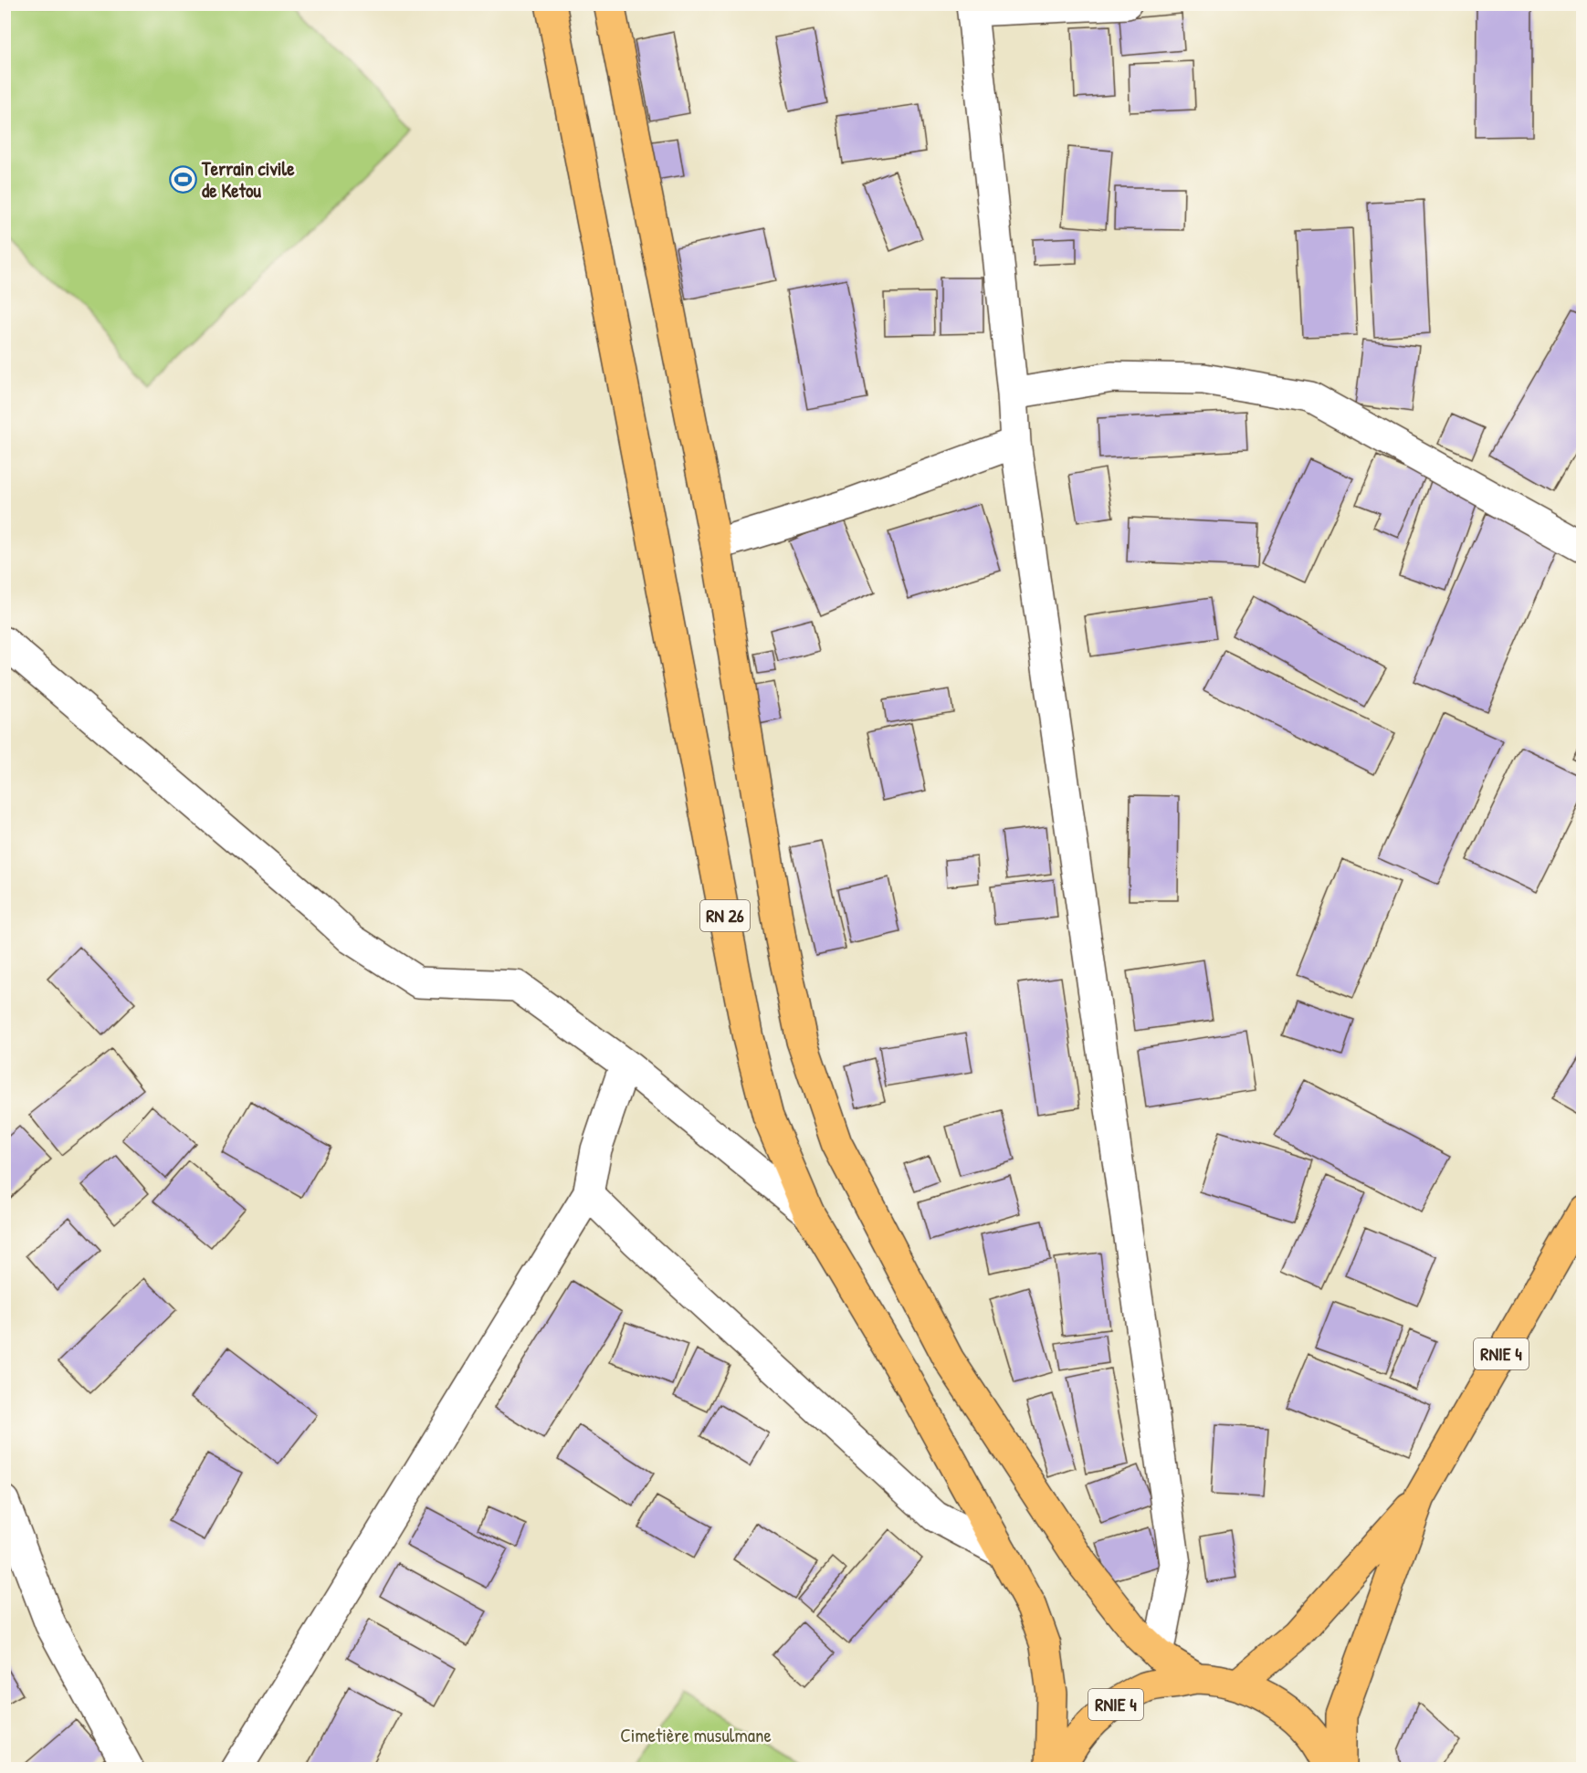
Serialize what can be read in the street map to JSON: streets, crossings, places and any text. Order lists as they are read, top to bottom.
{
  "streets": {
    "main road": ["RN 26", "RNIE 4"]
  },
  "crossings": [
    ["RN 26", "RNIE 4"]
  ],
  "parks": ["Cimetière musulmane"],
  "places": {
    "sports": ["Terrain civile de Ketou"]
  }
}
